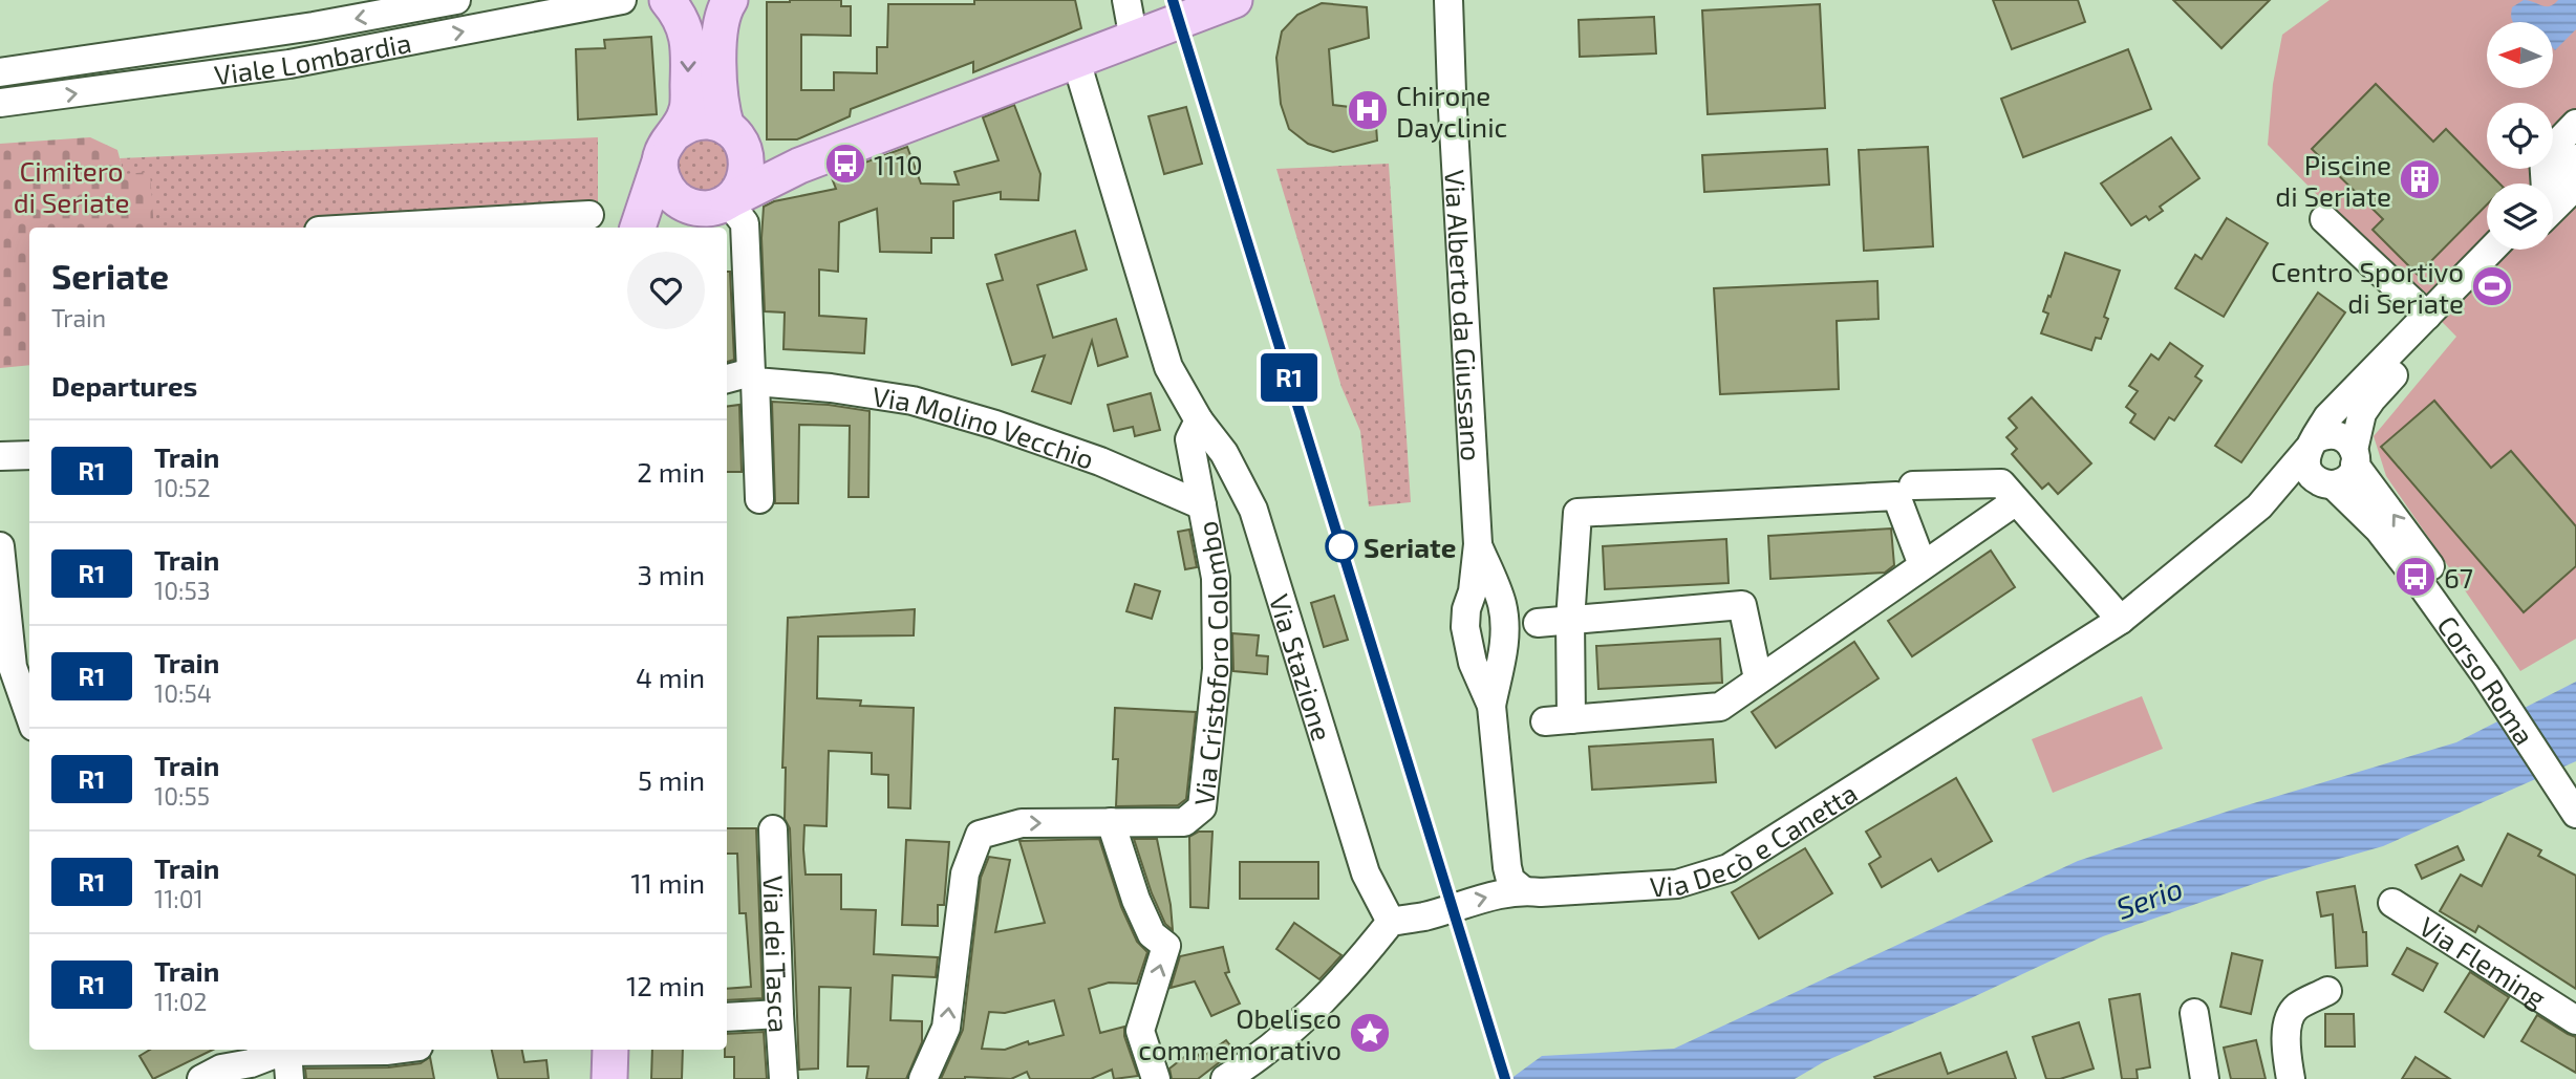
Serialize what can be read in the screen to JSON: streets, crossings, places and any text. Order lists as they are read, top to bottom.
{
  "streets": {
    "street": [
      "Viale Lombardia",
      "Via Alberto da Giussano",
      "Via Molino Vecchio",
      "Via Cristoforo Colombo",
      "Via Stazione",
      "Corso Roma",
      "Via Decò e Canetta",
      "Via dei Tasca",
      "Via Fleming"
    ]
  },
  "crossings": [
    ["Via Molino Vecchio", "Via Cristoforo Colombo"],
    ["Via Cristoforo Colombo", "Via Stazione"],
    ["Via Stazione", "Via Decò e Canetta"],
    ["Corso Roma", "Via Decò e Canetta"]
  ],
  "one_way": ["Via Cristoforo Colombo"],
  "water": ["Serio"],
  "parks": ["Cimitero di Seriate"],
  "places": {
    "hospital": ["Chirone Dayclinic"],
    "bus stop": ["1110", "67"],
    "building": ["Piscine di Seriate"],
    "sports": ["Centro Sportivo di Seriate"],
    "other": ["Seriate"],
    "place": ["Obelisco commemorativo"]
  },
  "north": "left",
  "page": {
    "on_map": "R1",
    "heading": [
      ["Seriate", "Train"],
      "Departures"
    ],
    "list": [
      {
        "mark": "R1",
        "name": "Train",
        "note": "10:52",
        "value": "2 min"
      },
      {
        "mark": "R1",
        "name": "Train",
        "note": "10:53",
        "value": "3 min"
      },
      {
        "mark": "R1",
        "name": "Train",
        "note": "10:54",
        "value": "4 min"
      },
      {
        "mark": "R1",
        "name": "Train",
        "note": "10:55",
        "value": "5 min"
      },
      {
        "mark": "R1",
        "name": "Train",
        "note": "11:01",
        "value": "11 min"
      },
      {
        "mark": "R1",
        "name": "Train",
        "note": "11:02",
        "value": "12 min"
      }
    ]
  }
}
